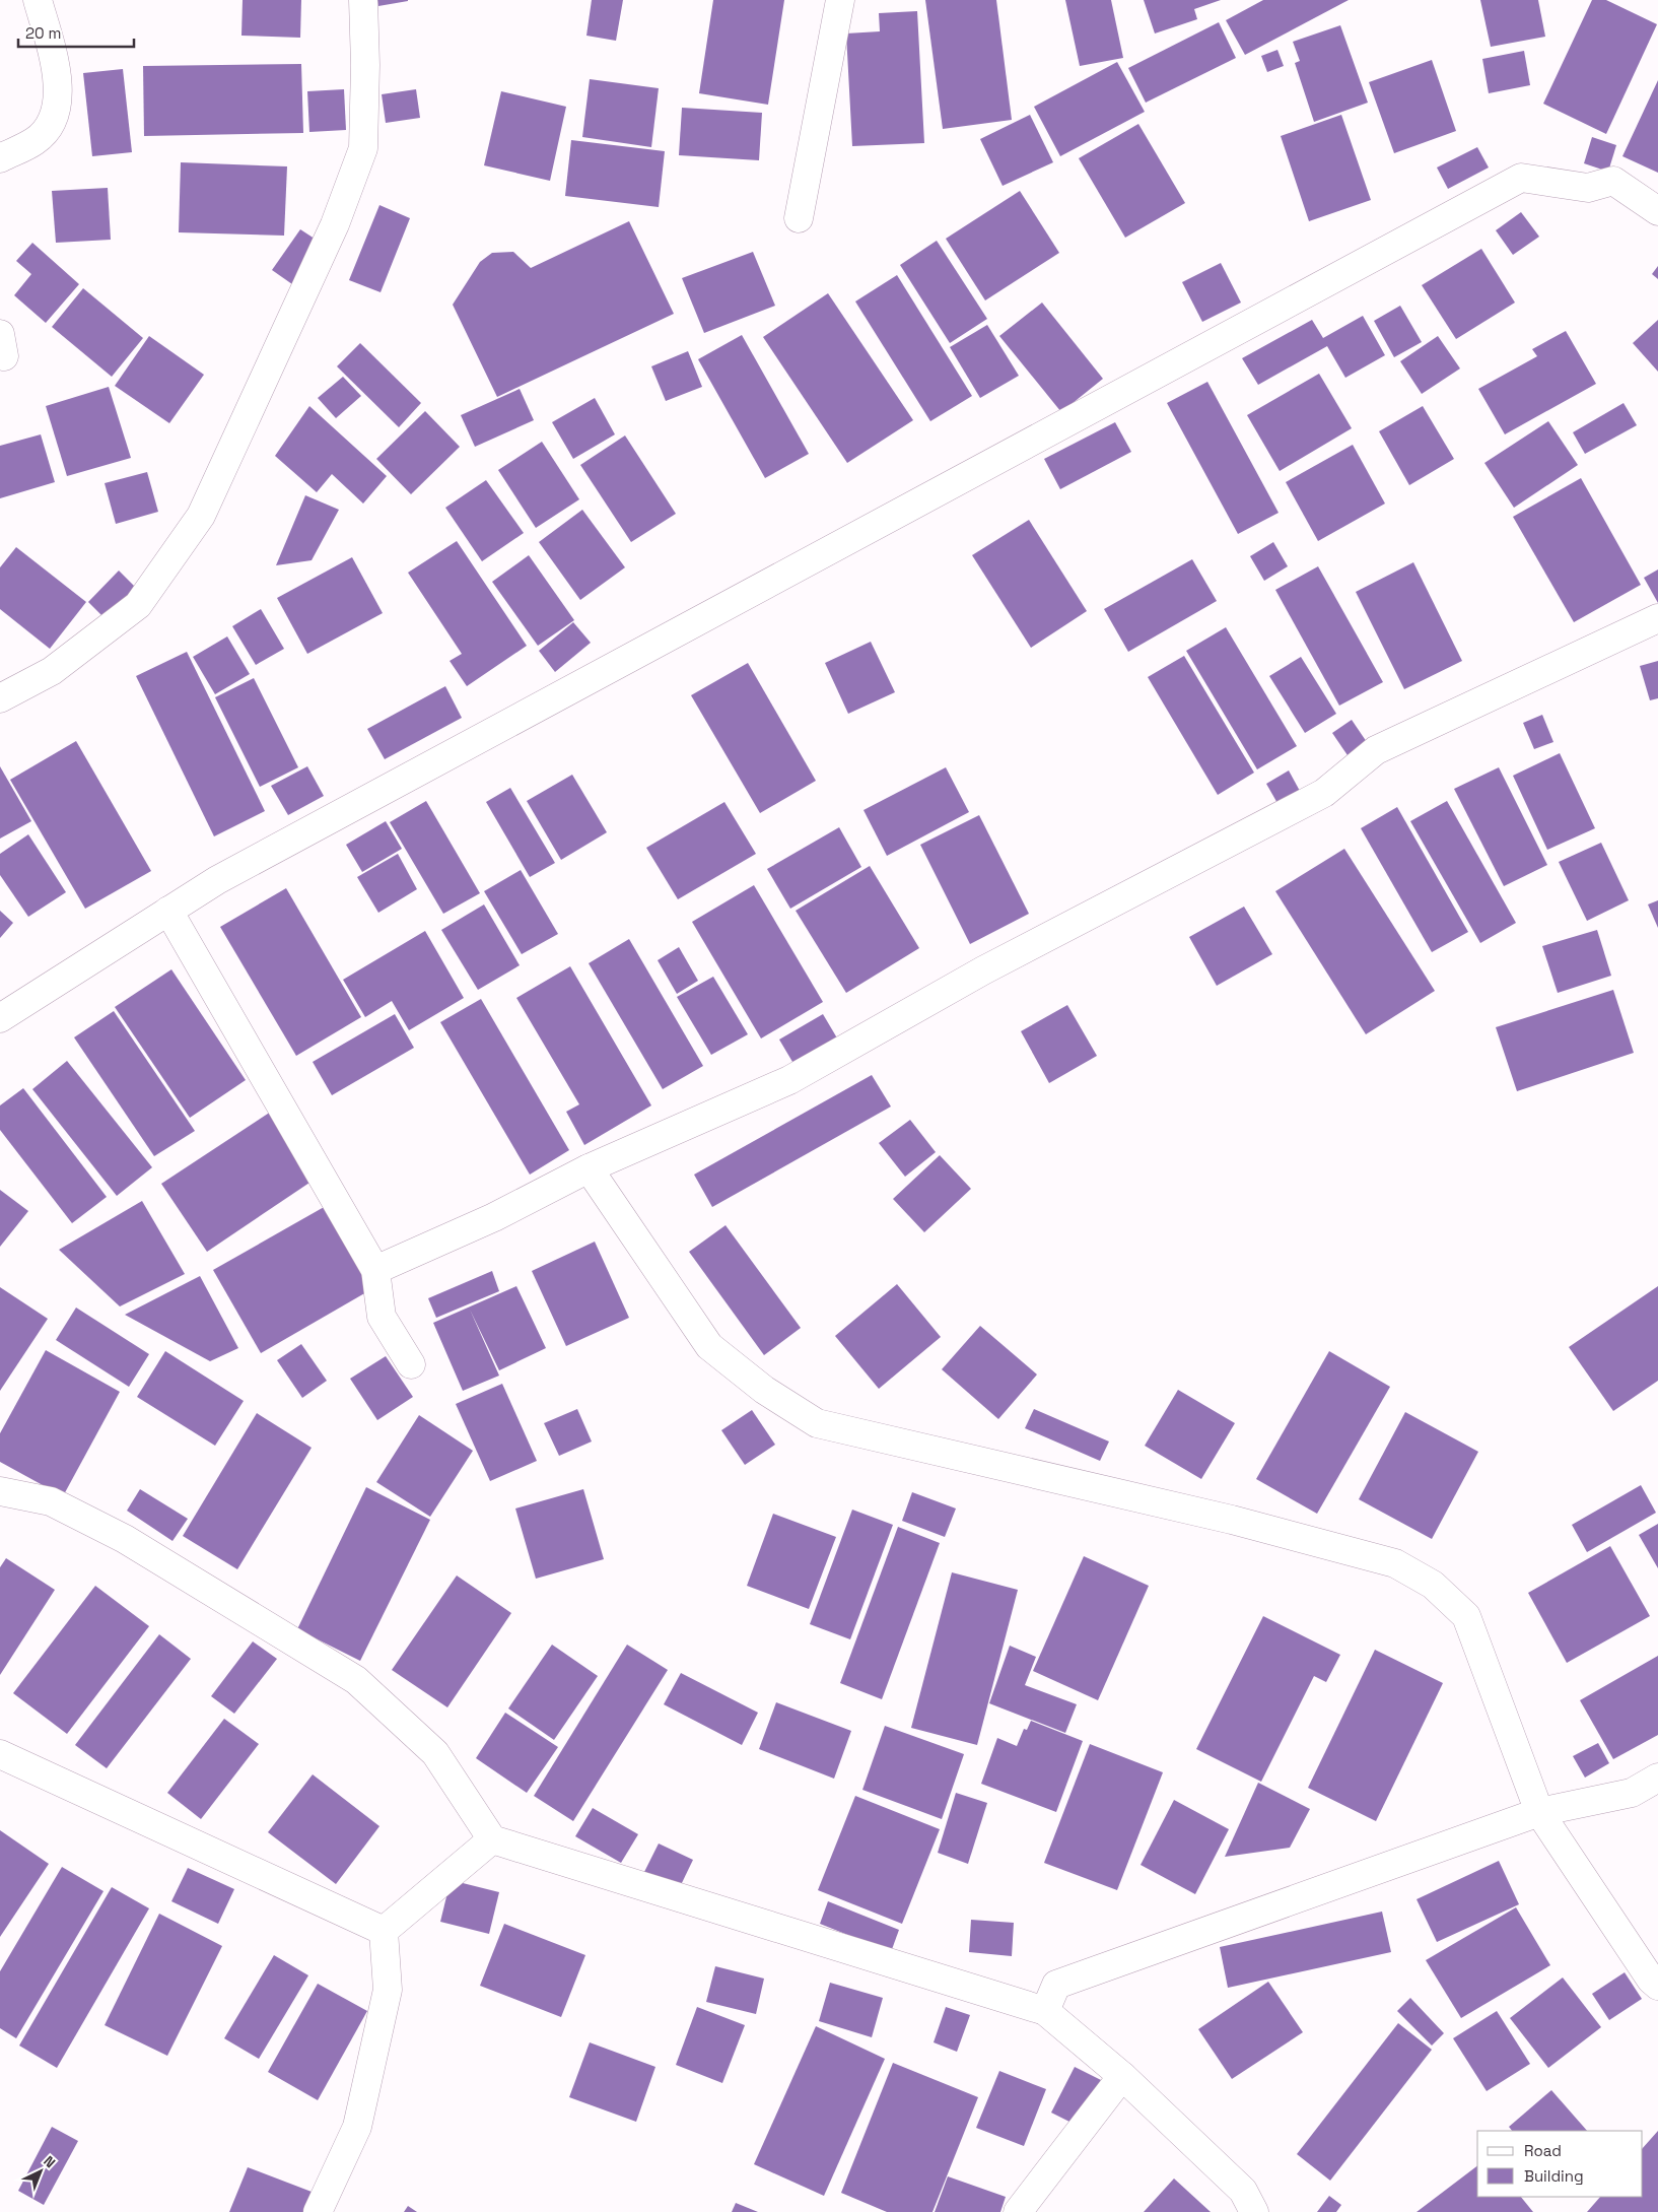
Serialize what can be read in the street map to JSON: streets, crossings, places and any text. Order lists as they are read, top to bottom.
{
  "legend": ["Road", "Building"],
  "scale_bar": "20 m",
  "north": "top right"
}
